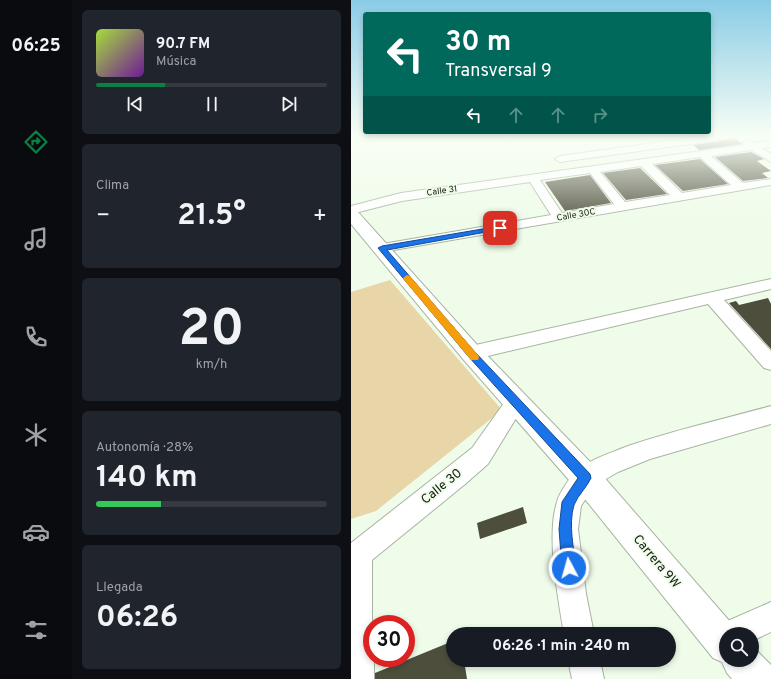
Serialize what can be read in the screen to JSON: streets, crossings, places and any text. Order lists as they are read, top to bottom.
{
  "streets": {
    "main road": ["Carrera 9W"],
    "street": ["Calle 31", "Calle 30C", "Calle 30"]
  },
  "crossings": [
    ["Calle 30C", "Carrera 9W"],
    ["Calle 30", "Carrera 9W"]
  ],
  "page": {
    "tabs": "06:25",
    "turn": ["30 m", "Transversal 9"],
    "song": ["90.7 FM", "Música"],
    "tile": [
      "Clima",
      ["20", "km/h"],
      ["Autonomía · 28%", "140 km"],
      ["Llegada", "06:26"]
    ],
    "heat": ["−", "21.5°", "+"],
    "limit": "30",
    "trip": "06:26 · 1 min · 240 m"
  }
}
